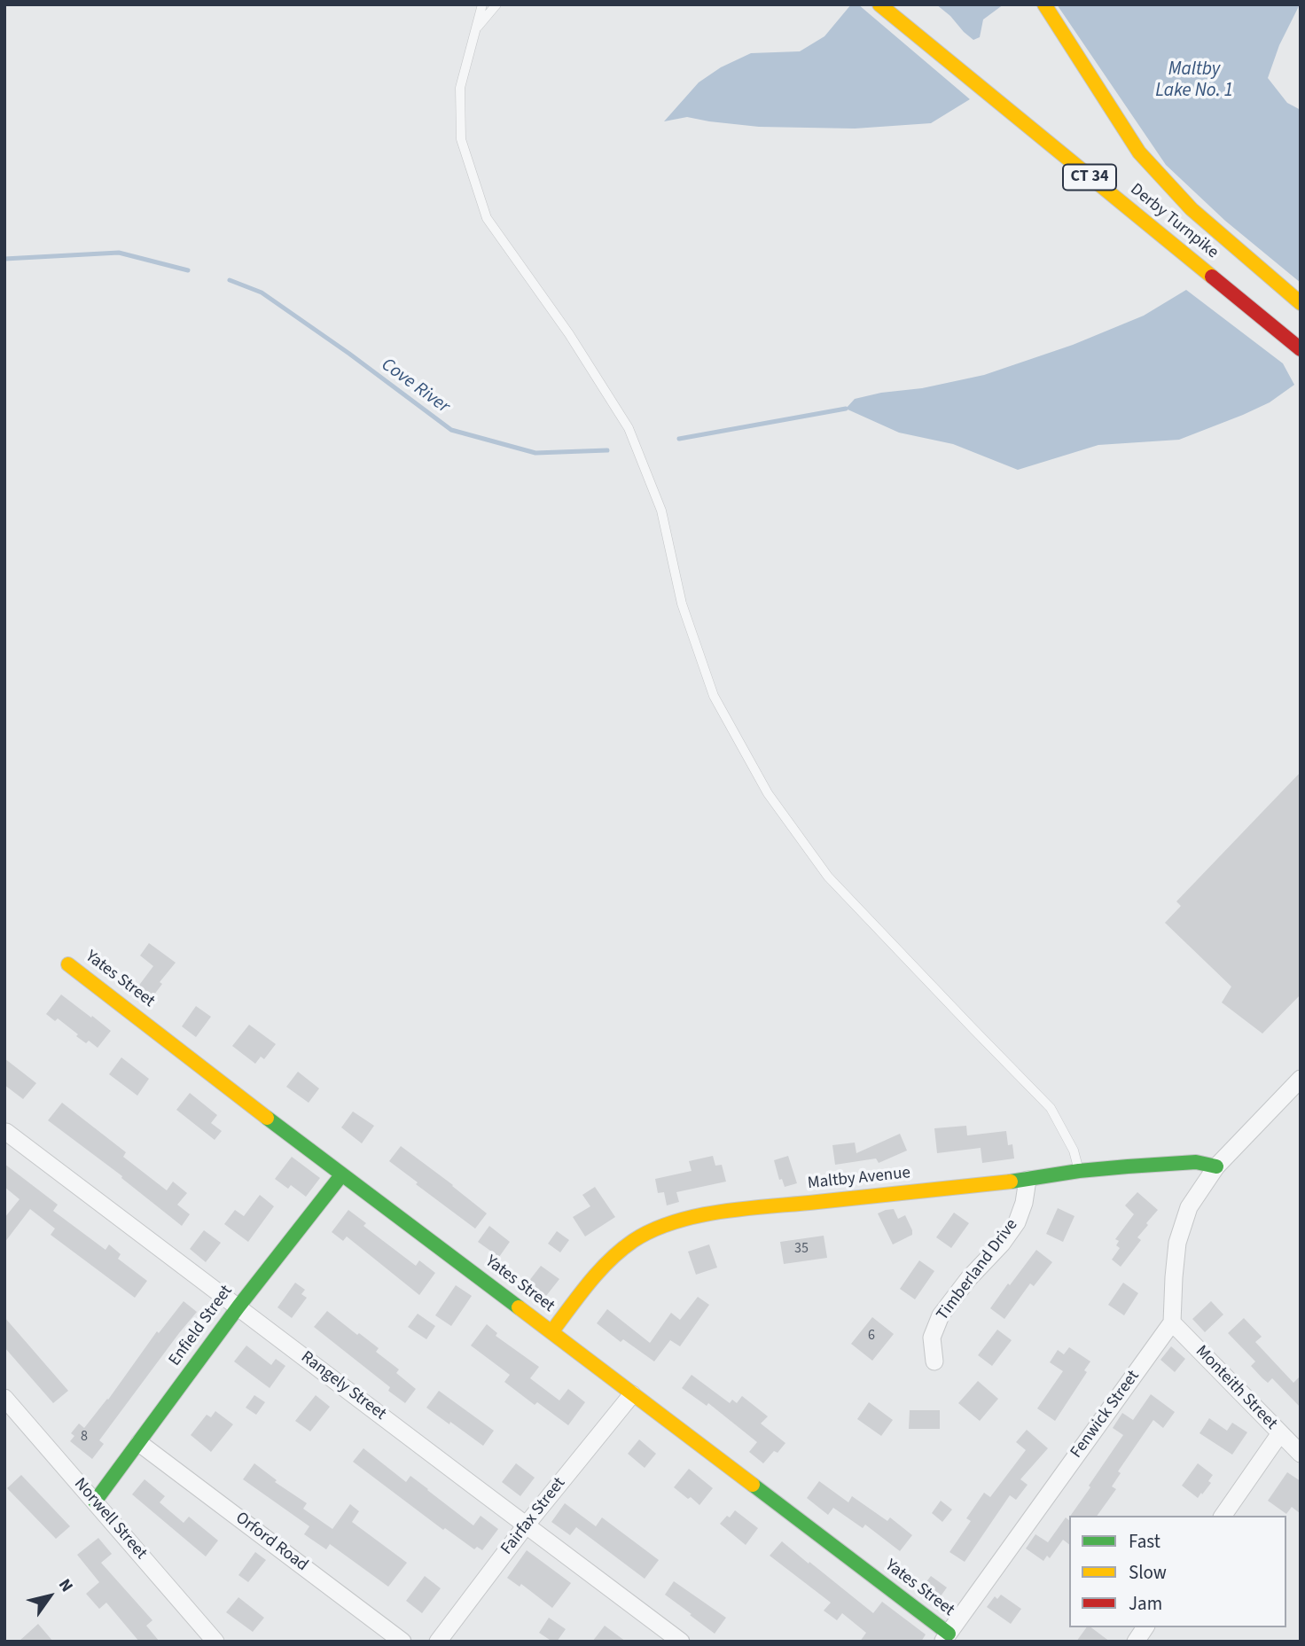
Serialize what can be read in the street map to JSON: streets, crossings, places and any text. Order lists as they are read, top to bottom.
{
  "streets": {
    "main road": [
      "CT 34",
      "Derby Turnpike",
      "Yates Street",
      "Maltby Avenue",
      "Enfield Street"
    ],
    "street": [
      "Timberland Drive",
      "Rangely Street",
      "Monteith Street",
      "Fenwick Street",
      "Fairfax Street",
      "Norwell Street",
      "Orford Road"
    ]
  },
  "crossings": [
    ["Yates Street", "Maltby Avenue"],
    ["Yates Street", "Enfield Street"],
    ["Yates Street", "Fenwick Street"],
    ["Yates Street", "Fairfax Street"],
    ["Maltby Avenue", "Timberland Drive"],
    ["Enfield Street", "Rangely Street"],
    ["Enfield Street", "Norwell Street"],
    ["Enfield Street", "Orford Road"],
    ["Rangely Street", "Fairfax Street"],
    ["Monteith Street", "Fenwick Street"]
  ],
  "water": ["Maltby Lake No. 1", "Cove River"],
  "house_numbers": ["35", "6", "8"],
  "legend": ["Fast", "Slow", "Jam"],
  "north": "top right"
}
